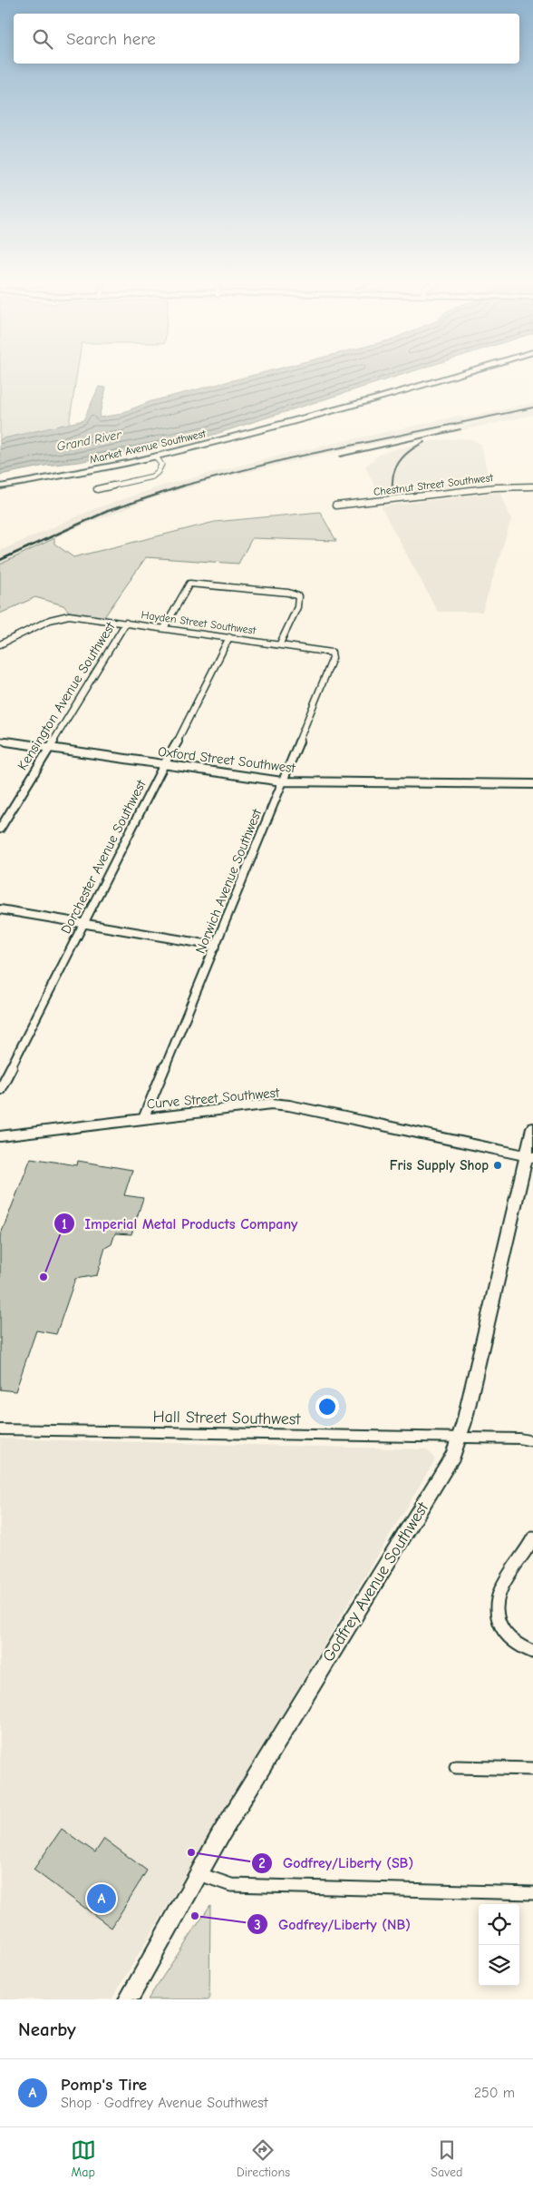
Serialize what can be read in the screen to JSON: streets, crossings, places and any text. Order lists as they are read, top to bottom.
{
  "streets": {
    "main road": ["Market Avenue Southwest", "Godfrey Avenue Southwest"],
    "street": [
      "Chestnut Street Southwest",
      "Hayden Street Southwest",
      "Kensington Avenue Southwest",
      "Oxford Street Southwest",
      "Dorchester Avenue Southwest",
      "Norwich Avenue Southwest",
      "Curve Street Southwest",
      "Hall Street Southwest"
    ]
  },
  "crossings": [
    ["Hayden Street Southwest", "Kensington Avenue Southwest"],
    ["Hayden Street Southwest", "Dorchester Avenue Southwest"],
    ["Hayden Street Southwest", "Norwich Avenue Southwest"],
    ["Kensington Avenue Southwest", "Oxford Street Southwest"],
    ["Oxford Street Southwest", "Dorchester Avenue Southwest"],
    ["Oxford Street Southwest", "Norwich Avenue Southwest"],
    ["Norwich Avenue Southwest", "Curve Street Southwest"],
    ["Curve Street Southwest", "Godfrey Avenue Southwest"],
    ["Hall Street Southwest", "Godfrey Avenue Southwest"]
  ],
  "water": ["Grand River"],
  "places": [
    "Fris Supply Shop",
    "Imperial Metal Products Company",
    "Godfrey/Liberty (SB)",
    "Godfrey/Liberty (NB)"
  ],
  "page": {
    "search": "Search here",
    "pins": "A",
    "heading": "Nearby",
    "list": [
      {
        "mark": "A",
        "name": "Pomp's Tire",
        "note": "Shop · Godfrey Avenue Southwest",
        "value": "250 m"
      }
    ],
    "nav": ["Map", "Directions", "Saved"]
  }
}
